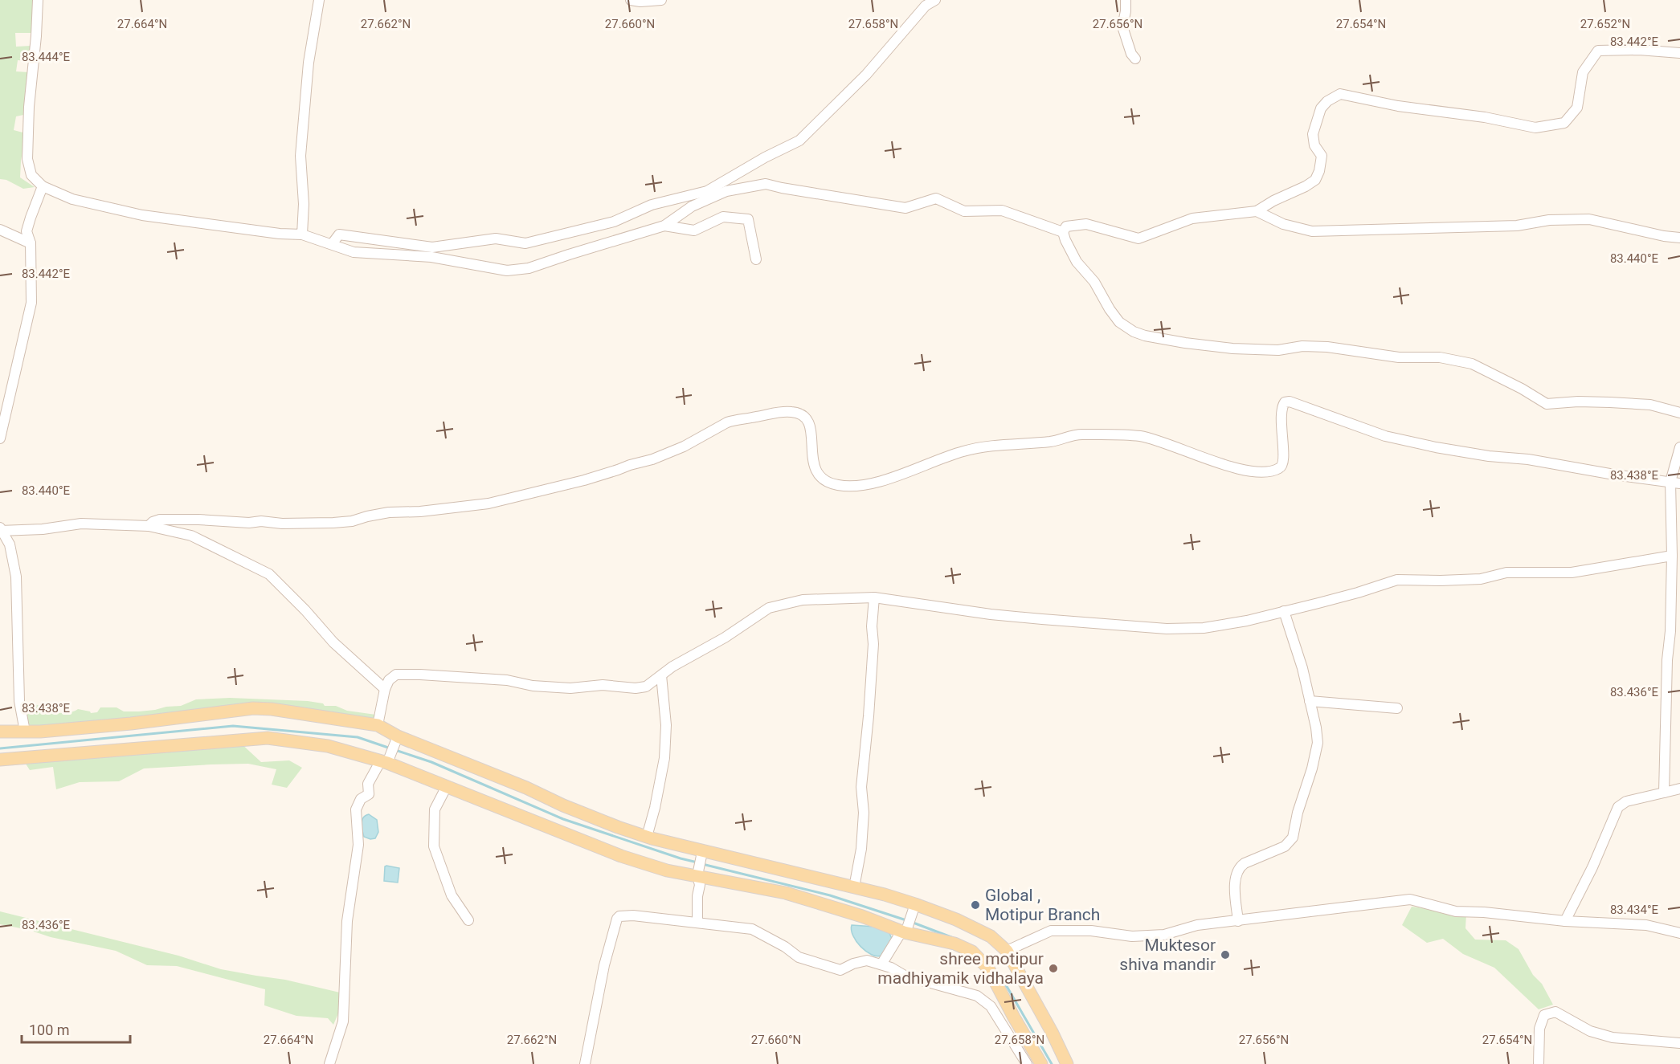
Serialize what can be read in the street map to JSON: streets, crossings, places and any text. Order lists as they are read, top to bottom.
{
  "places": ["Global , Motipur Branch", "Muktesor shiva mandir", "shree motipur madhiyamik vidhalaya"],
  "scale_bar": "100 m",
  "coordinates": [
    "27.664°N",
    "27.662°N",
    "27.660°N",
    "27.658°N",
    "27.656°N",
    "27.654°N",
    "27.652°N",
    "83.442°E",
    "83.444°E",
    "83.440°E",
    "83.438°E",
    "83.436°E",
    "83.434°E"
  ]
}
